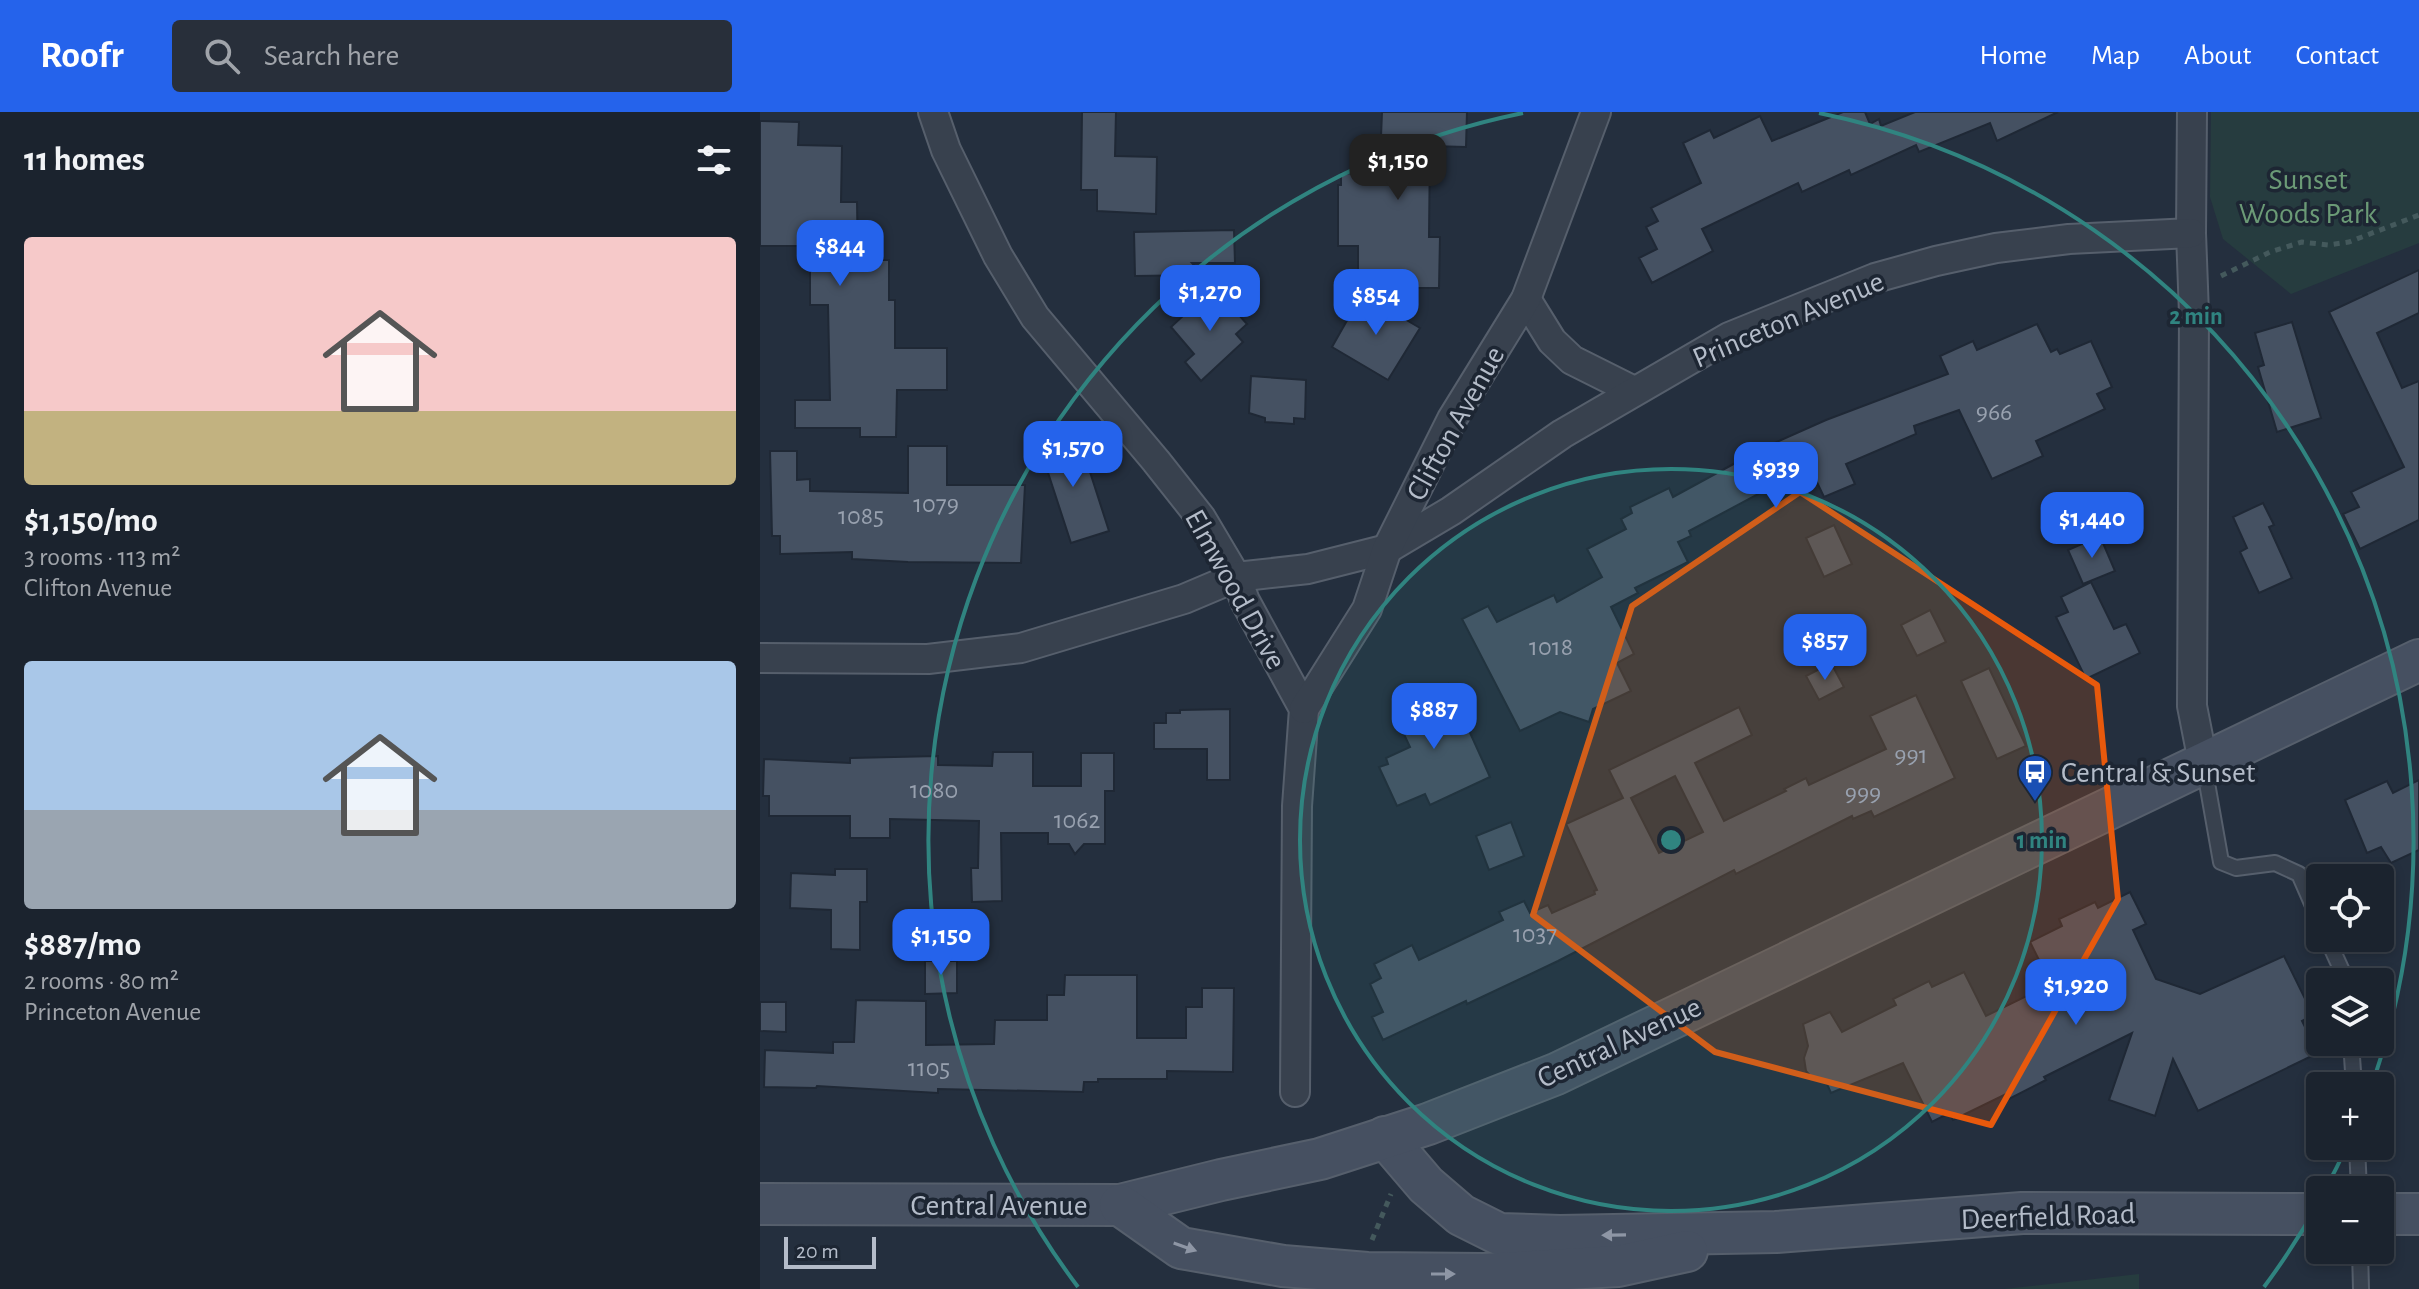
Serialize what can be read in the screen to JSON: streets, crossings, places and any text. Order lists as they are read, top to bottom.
{
  "streets": {
    "main road": ["Central Avenue", "Deerfield Road"],
    "street": ["Princeton Avenue", "Clifton Avenue", "Elmwood Drive"]
  },
  "crossings": [
    ["Princeton Avenue", "Clifton Avenue"],
    ["Princeton Avenue", "Elmwood Drive"],
    ["Central Avenue", "Deerfield Road"]
  ],
  "parks": ["Sunset Woods Park"],
  "places": {
    "bus stop": ["Central & Sunset"]
  },
  "house_numbers": [
    "966",
    "1079",
    "1085",
    "1018",
    "991",
    "1080",
    "999",
    "1062",
    "1037",
    "1105"
  ],
  "scale_bar": "20 m",
  "page": {
    "header": "Roofr",
    "search": "Search here",
    "nav": [
      "Home",
      "Map",
      "About",
      "Contact"
    ],
    "heading": "11 homes",
    "price": [
      "$1,150",
      "$844",
      "$1,270",
      "$854",
      "$1,570",
      "$939",
      "$1,440",
      "$857",
      "$887",
      "$1,150",
      "$1,920"
    ],
    "list": [
      {
        "name": "$1,150/mo",
        "note": "3 rooms · 113 m² · Clifton Avenue"
      },
      {
        "name": "$887/mo",
        "note": "2 rooms · 80 m² · Princeton Avenue"
      }
    ],
    "map_buttons": ["+", "−"],
    "scale": "20 m"
  },
  "rings": ["2 min", "1 min"]
}
